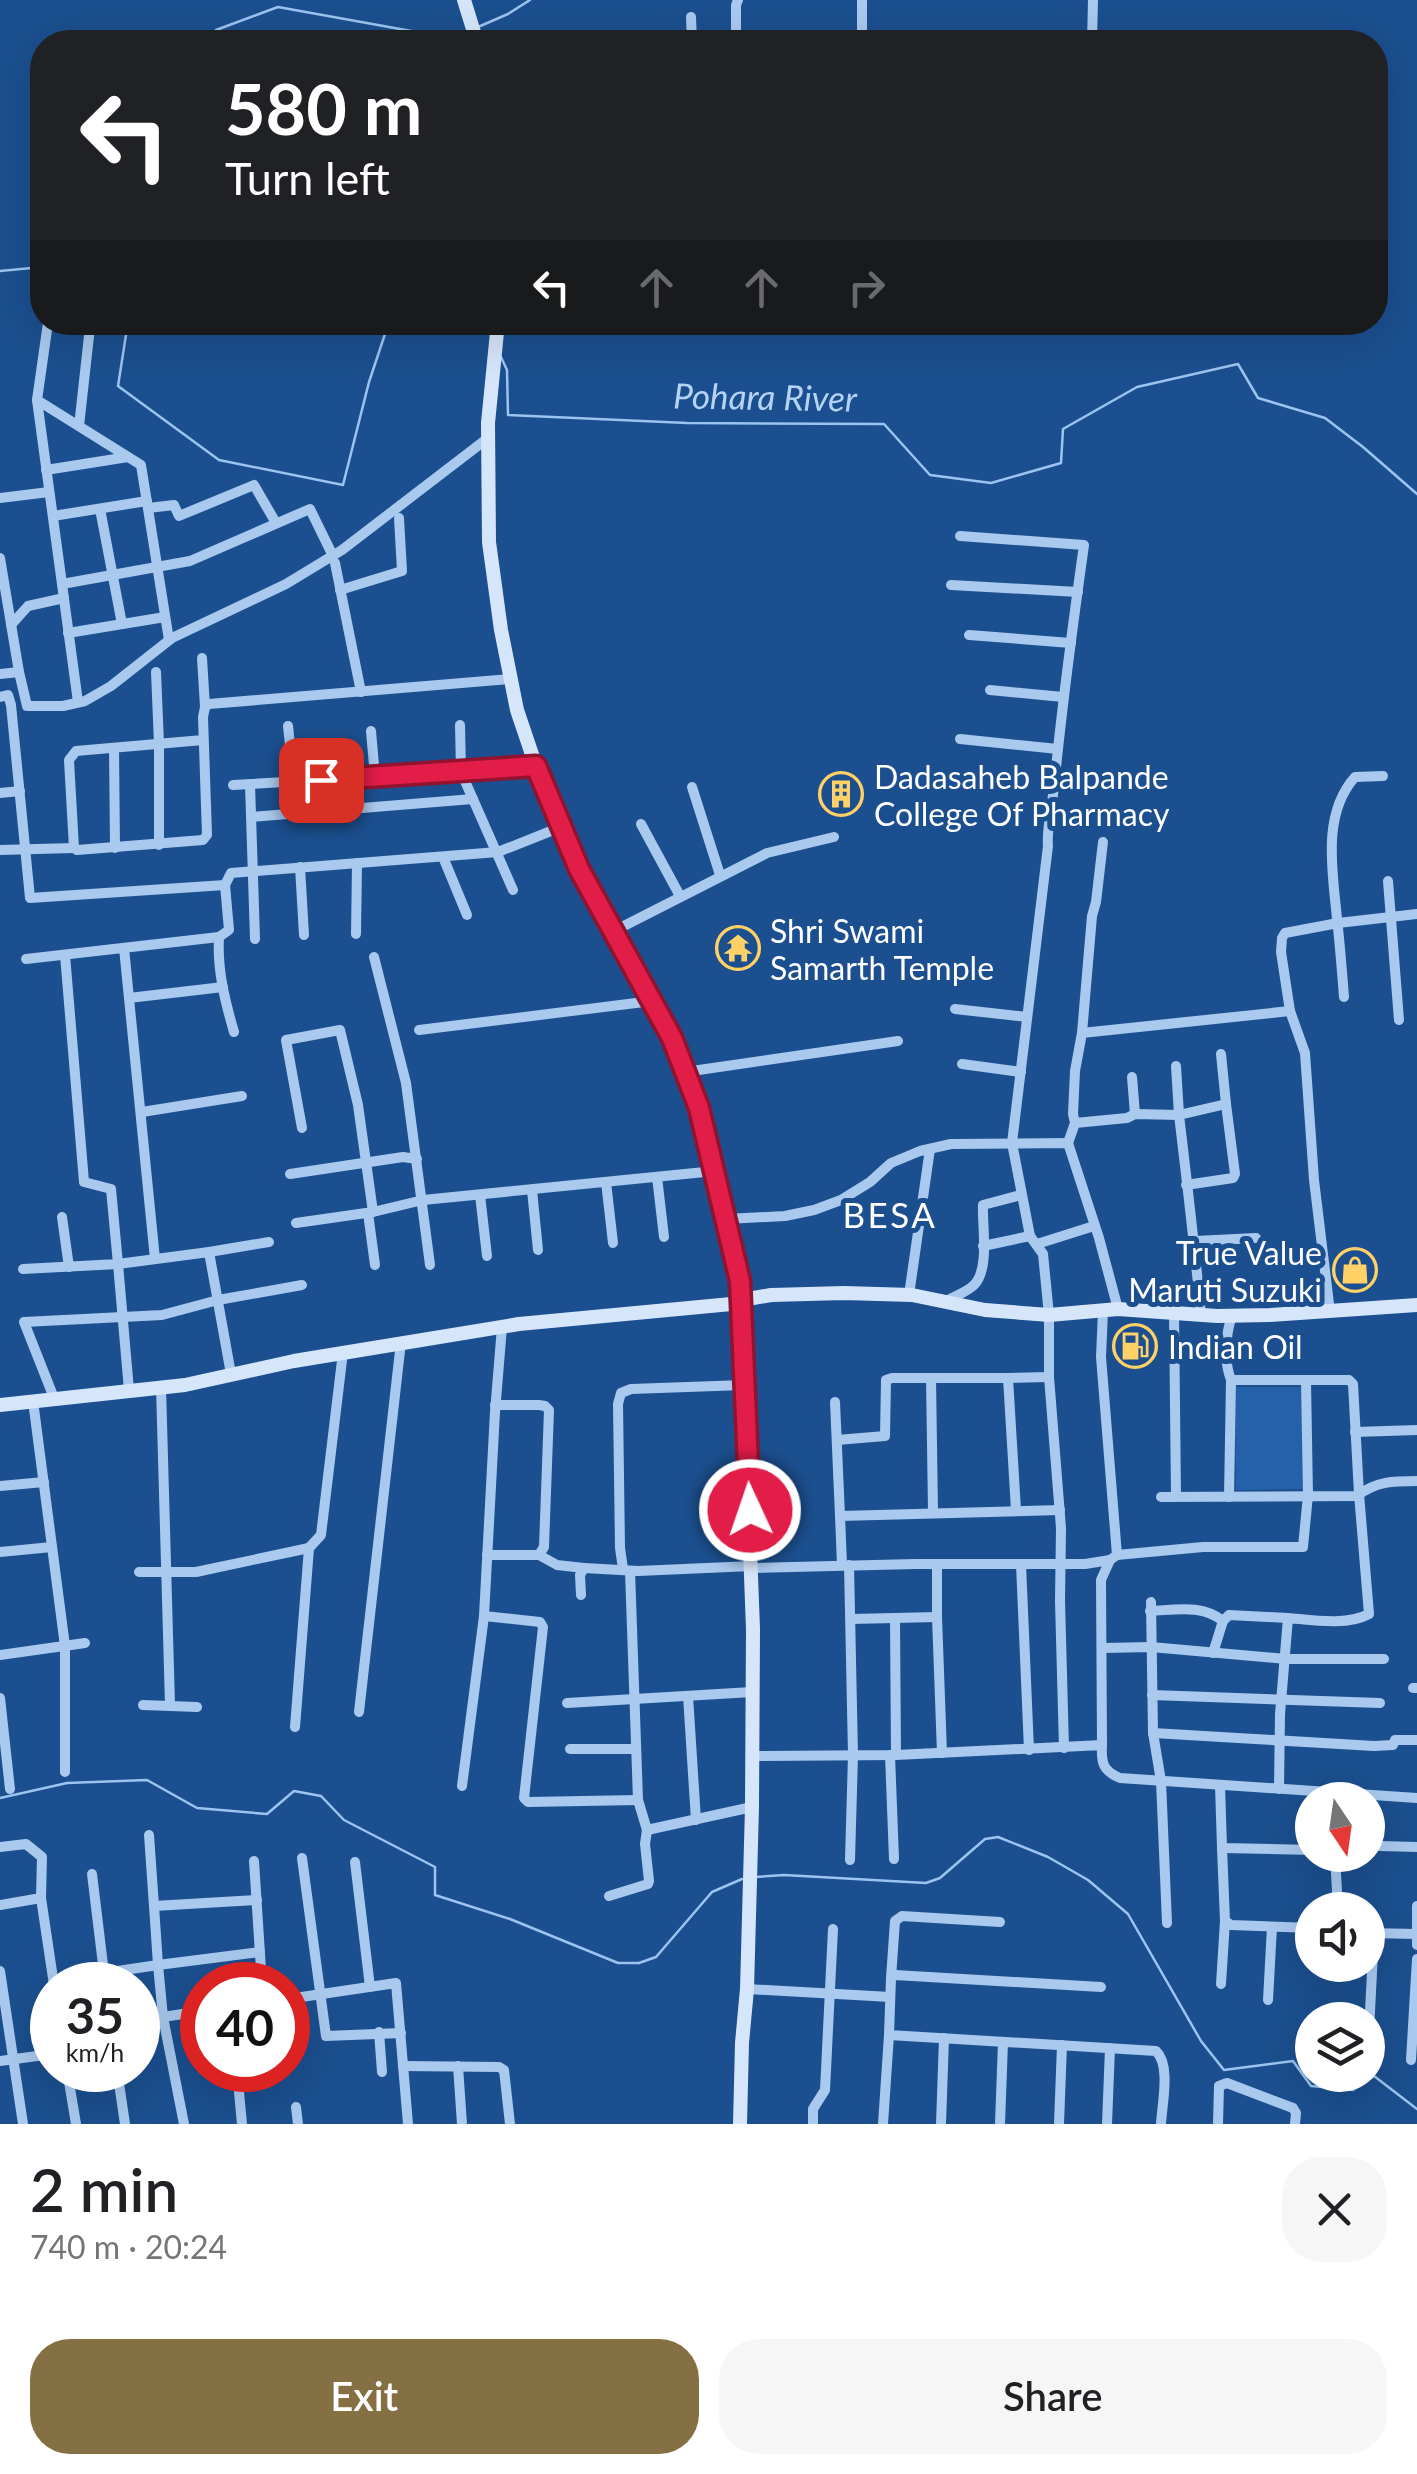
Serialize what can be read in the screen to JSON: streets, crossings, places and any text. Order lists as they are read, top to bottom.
{
  "districts": ["BESA"],
  "water": ["Pohara River"],
  "places": {
    "building": ["Dadasaheb Balpande College Of Pharmacy"],
    "temple": ["Shri Swami Samarth Temple"],
    "shop": ["True Value Maruti Suzuki"],
    "fuel station": ["Indian Oil"]
  },
  "north": "bottom",
  "page": {
    "turn": ["580 m", "Turn left"],
    "speed": "35 km/h",
    "limit": "40",
    "heading": ["2 min", "740 m · 20:24"],
    "buttons": ["Exit", "Share"]
  }
}
